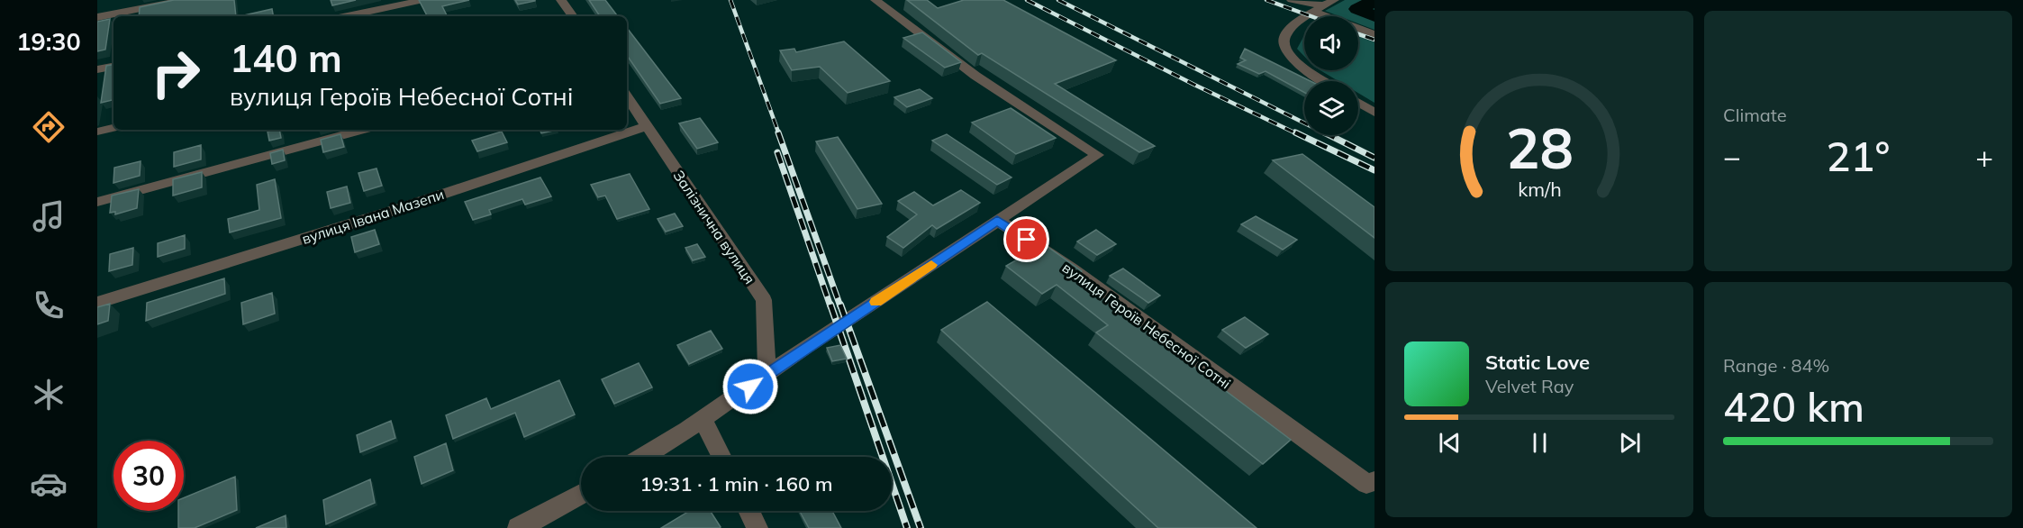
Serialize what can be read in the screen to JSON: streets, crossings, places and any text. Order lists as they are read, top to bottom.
{
  "streets": {
    "street": ["вулиця Івана Мазепи", "Залізнична вулиця", "вулиця Героїв Небесної Сотні"]
  },
  "crossings": [
    ["вулиця Івана Мазепи", "Залізнична вулиця"]
  ],
  "page": {
    "tabs": "19:30",
    "tile": [
      "Climate",
      ["Range · 84%", "420 km"]
    ],
    "turn": ["140 m", "вулиця Героїв Небесної Сотні"],
    "heat": ["−", "21°", "+"],
    "song": ["Static Love", "Velvet Ray"],
    "limit": "30",
    "trip": "19:31 · 1 min · 160 m",
    "gauge": ["28", "km/h"]
  }
}
